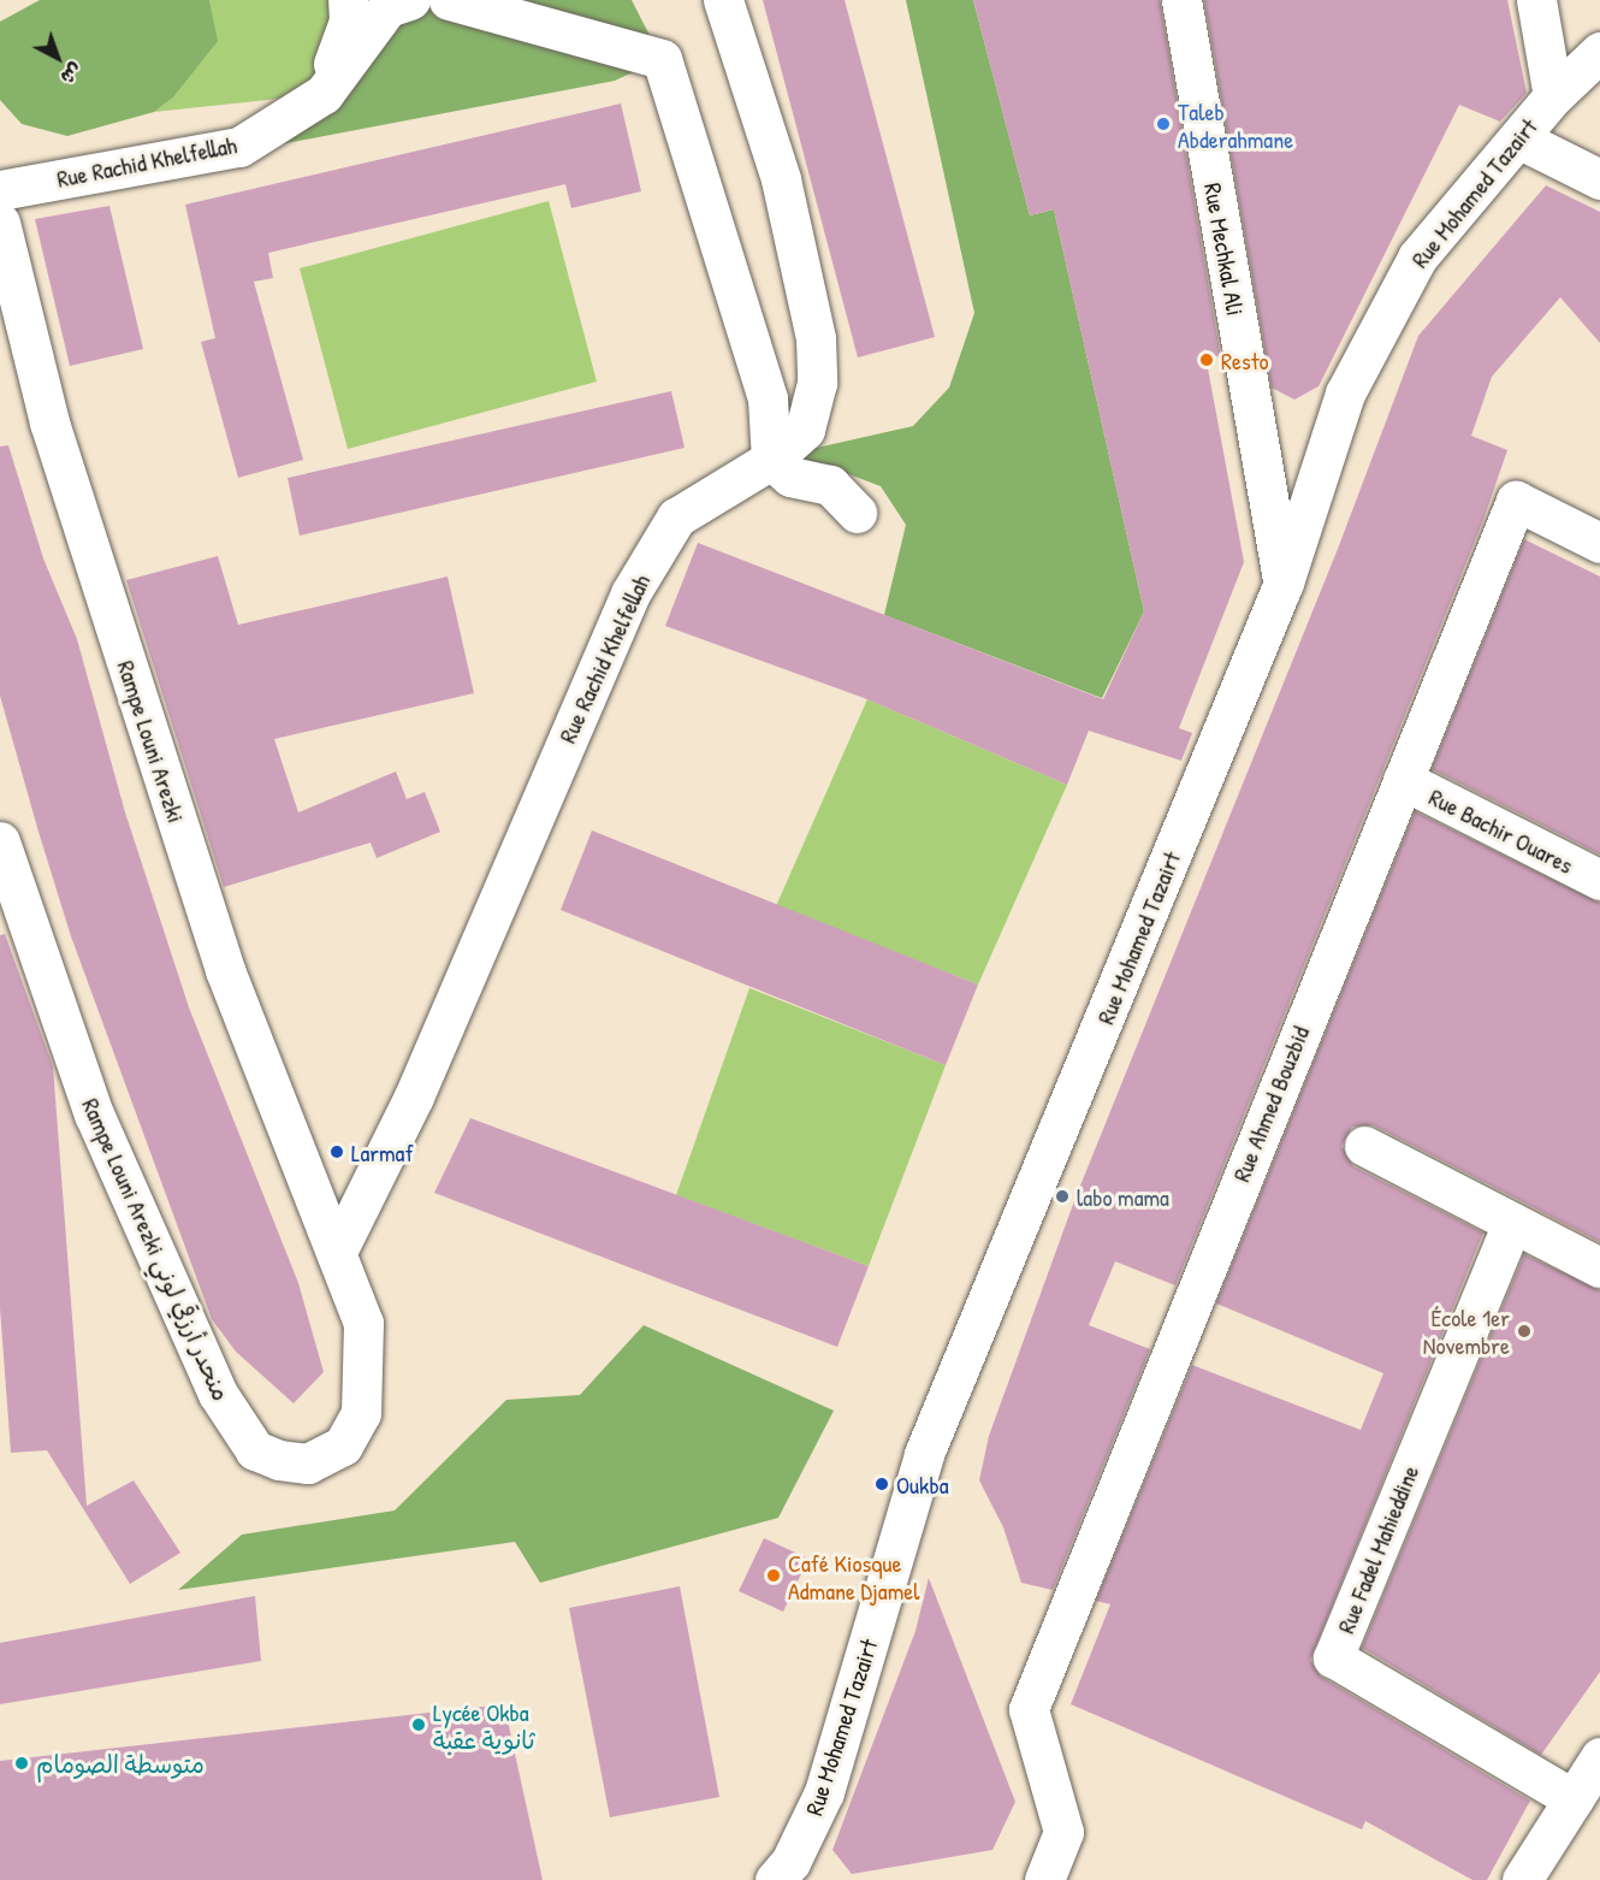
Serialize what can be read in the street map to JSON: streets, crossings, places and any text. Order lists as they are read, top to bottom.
{
  "streets": {
    "street": [
      "Rue Rachid Khelfellah",
      "Rue Mohamed Tazairt",
      "Rue Mechkal Ali",
      "Rampe Louni Arezki",
      "Rue Bachir Ouares",
      "Rue Ahmed Bouzbid",
      "Rampe Louni Arezki منحدر أرزقي لوني",
      "Rue Fadel Mahieddine"
    ]
  },
  "crossings": [
    ["Rue Rachid Khelfellah", "Rampe Louni Arezki"],
    ["Rue Rachid Khelfellah", "Rampe Louni Arezki منحدر أرزقي لوني"],
    ["Rue Mohamed Tazairt", "Rue Mechkal Ali"],
    ["Rampe Louni Arezki", "Rampe Louni Arezki منحدر أرزقي لوني"],
    ["Rue Bachir Ouares", "Rue Ahmed Bouzbid"]
  ],
  "places": [
    "Taleb Abderahmane",
    "Resto",
    "Larmaf",
    "labo mama",
    "École 1er Novembre",
    "Oukba",
    "Café Kiosque Admane Djamel",
    "Lycée Okba ثانوية عقبة",
    "متوسطة الصومام"
  ],
  "north": "bottom right"
}
